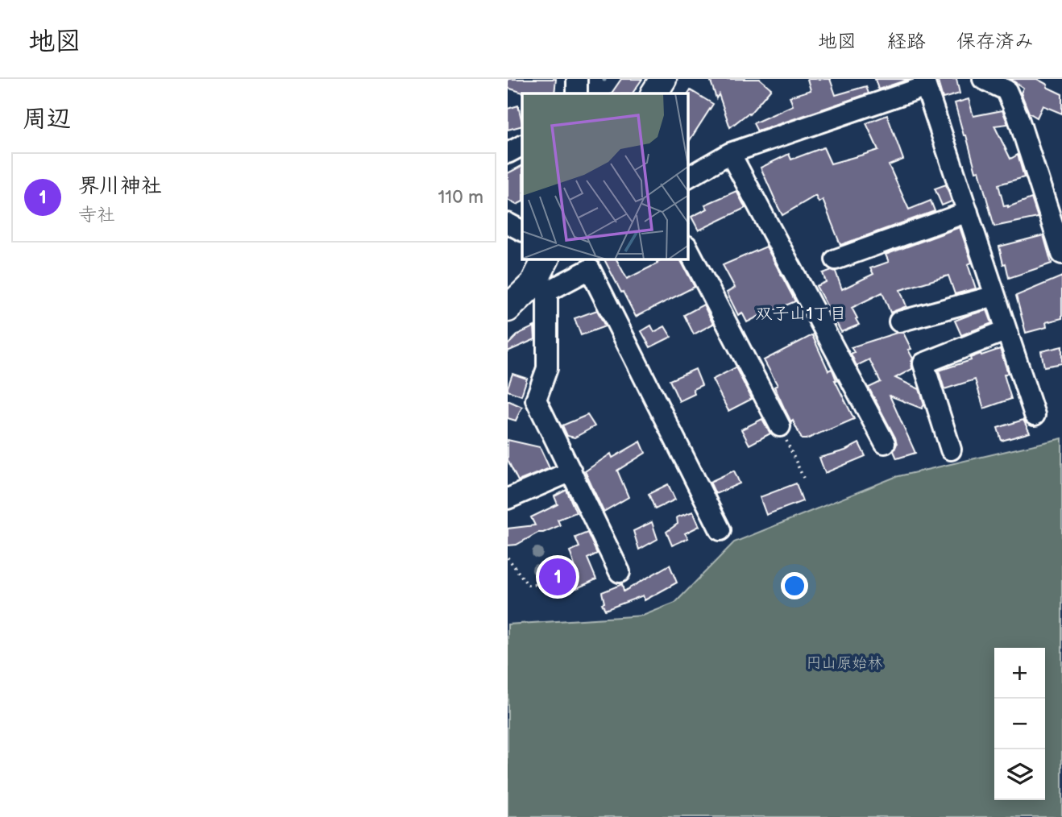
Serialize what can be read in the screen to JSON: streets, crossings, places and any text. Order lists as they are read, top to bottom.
{
  "districts": ["双子山1丁目"],
  "parks": ["円山原始林"],
  "page": {
    "header": "地図",
    "nav": ["地図", "経路", "保存済み"],
    "heading": "周辺",
    "list": [
      {
        "mark": "1",
        "name": "界川神社",
        "note": "寺社",
        "value": "110 m"
      }
    ],
    "pins": "1",
    "map_buttons": ["+", "−"]
  }
}
